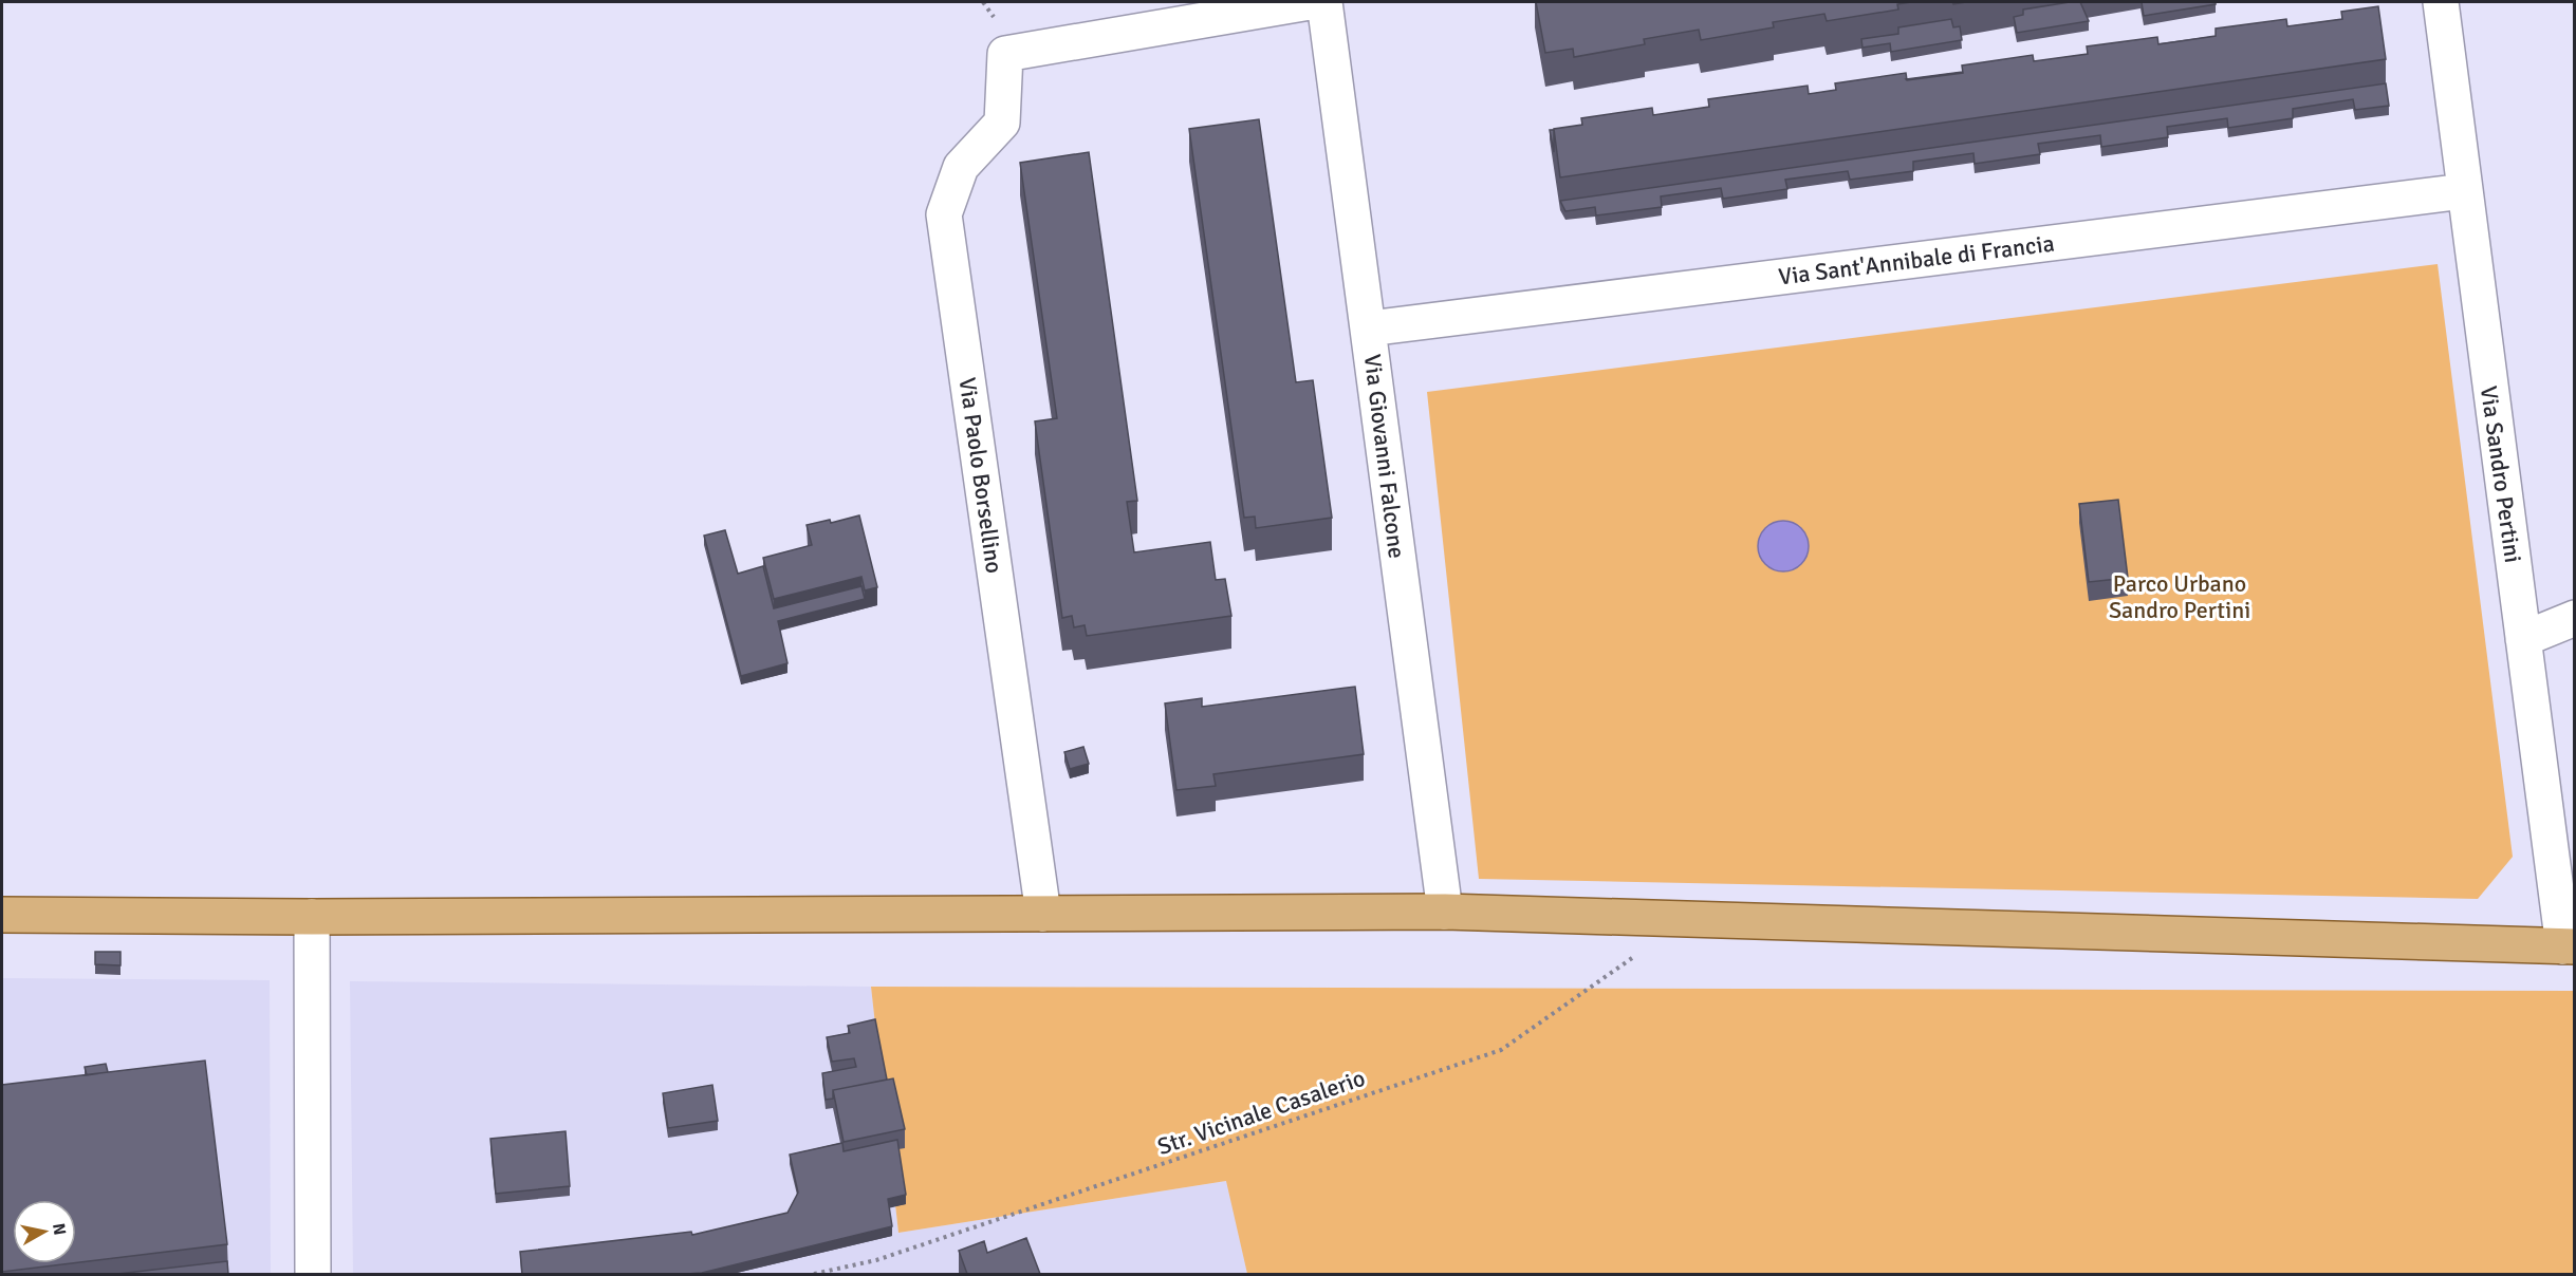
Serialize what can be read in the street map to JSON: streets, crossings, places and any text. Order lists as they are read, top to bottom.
{
  "streets": {
    "street": [
      "Via Sant'Annibale di Francia",
      "Via Giovanni Falcone",
      "Via Sandro Pertini",
      "Via Paolo Borsellino"
    ],
    "path": ["Str. Vicinale Casalerio"]
  },
  "crossings": [
    ["Via Sant'Annibale di Francia", "Via Giovanni Falcone"],
    ["Via Sant'Annibale di Francia", "Via Sandro Pertini"]
  ],
  "parks": ["Parco Urbano Sandro Pertini"],
  "north": "right"
}
